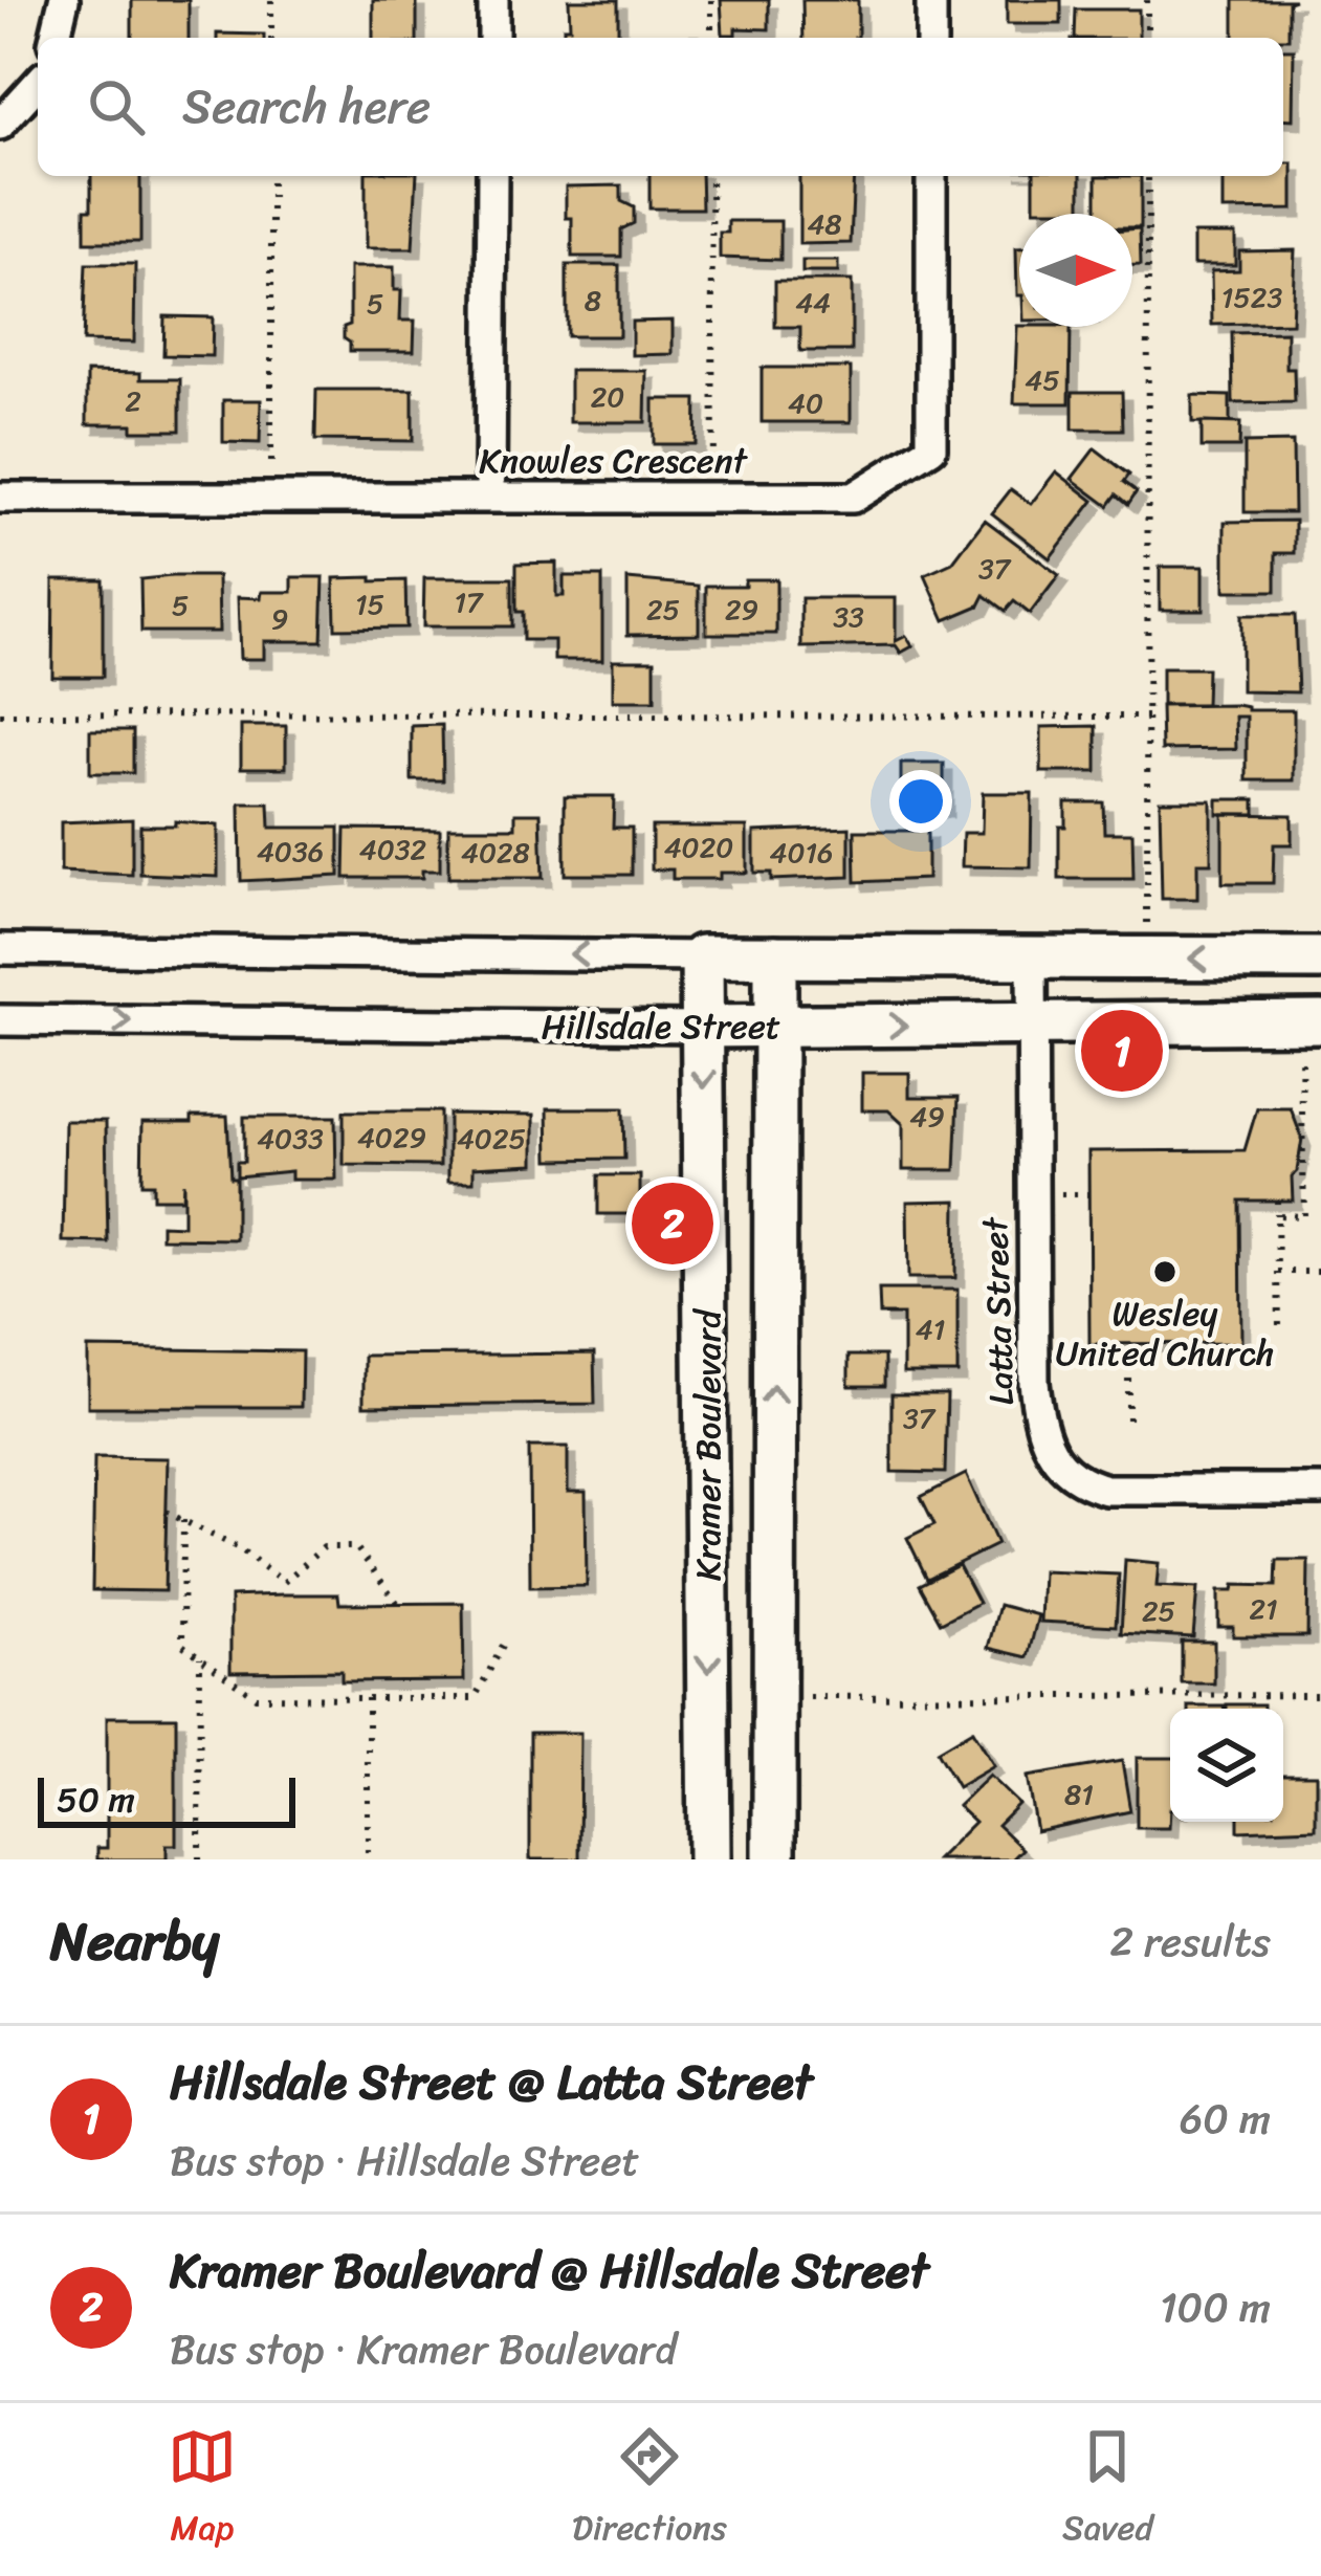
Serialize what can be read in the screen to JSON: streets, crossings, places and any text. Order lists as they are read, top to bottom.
{
  "streets": {
    "street": [
      "Knowles Crescent",
      "Hillsdale Street",
      "Latta Street",
      "Kramer Boulevard"
    ]
  },
  "crossings": [
    ["Hillsdale Street", "Latta Street"],
    ["Hillsdale Street", "Kramer Boulevard"]
  ],
  "places": ["Wesley United Church"],
  "house_numbers": [
    "48",
    "1523",
    "8",
    "44",
    "5",
    "45",
    "20",
    "2",
    "40",
    "37",
    "17",
    "15",
    "5",
    "25",
    "29",
    "33",
    "9",
    "4020",
    "4032",
    "4036",
    "4028",
    "4016",
    "49",
    "4029",
    "4033",
    "4025",
    "41",
    "37",
    "21",
    "25",
    "81"
  ],
  "scale_bar": "50 m",
  "north": "right",
  "page": {
    "search": "Search here",
    "pins": ["1", "2"],
    "scale": "50 m",
    "heading": ["Nearby", "2 results"],
    "list": [
      {
        "mark": "1",
        "name": "Hillsdale Street @ Latta Street",
        "note": "Bus stop · Hillsdale Street",
        "value": "60 m"
      },
      {
        "mark": "2",
        "name": "Kramer Boulevard @ Hillsdale Street",
        "note": "Bus stop · Kramer Boulevard",
        "value": "100 m"
      }
    ],
    "nav": ["Map", "Directions", "Saved"]
  }
}
